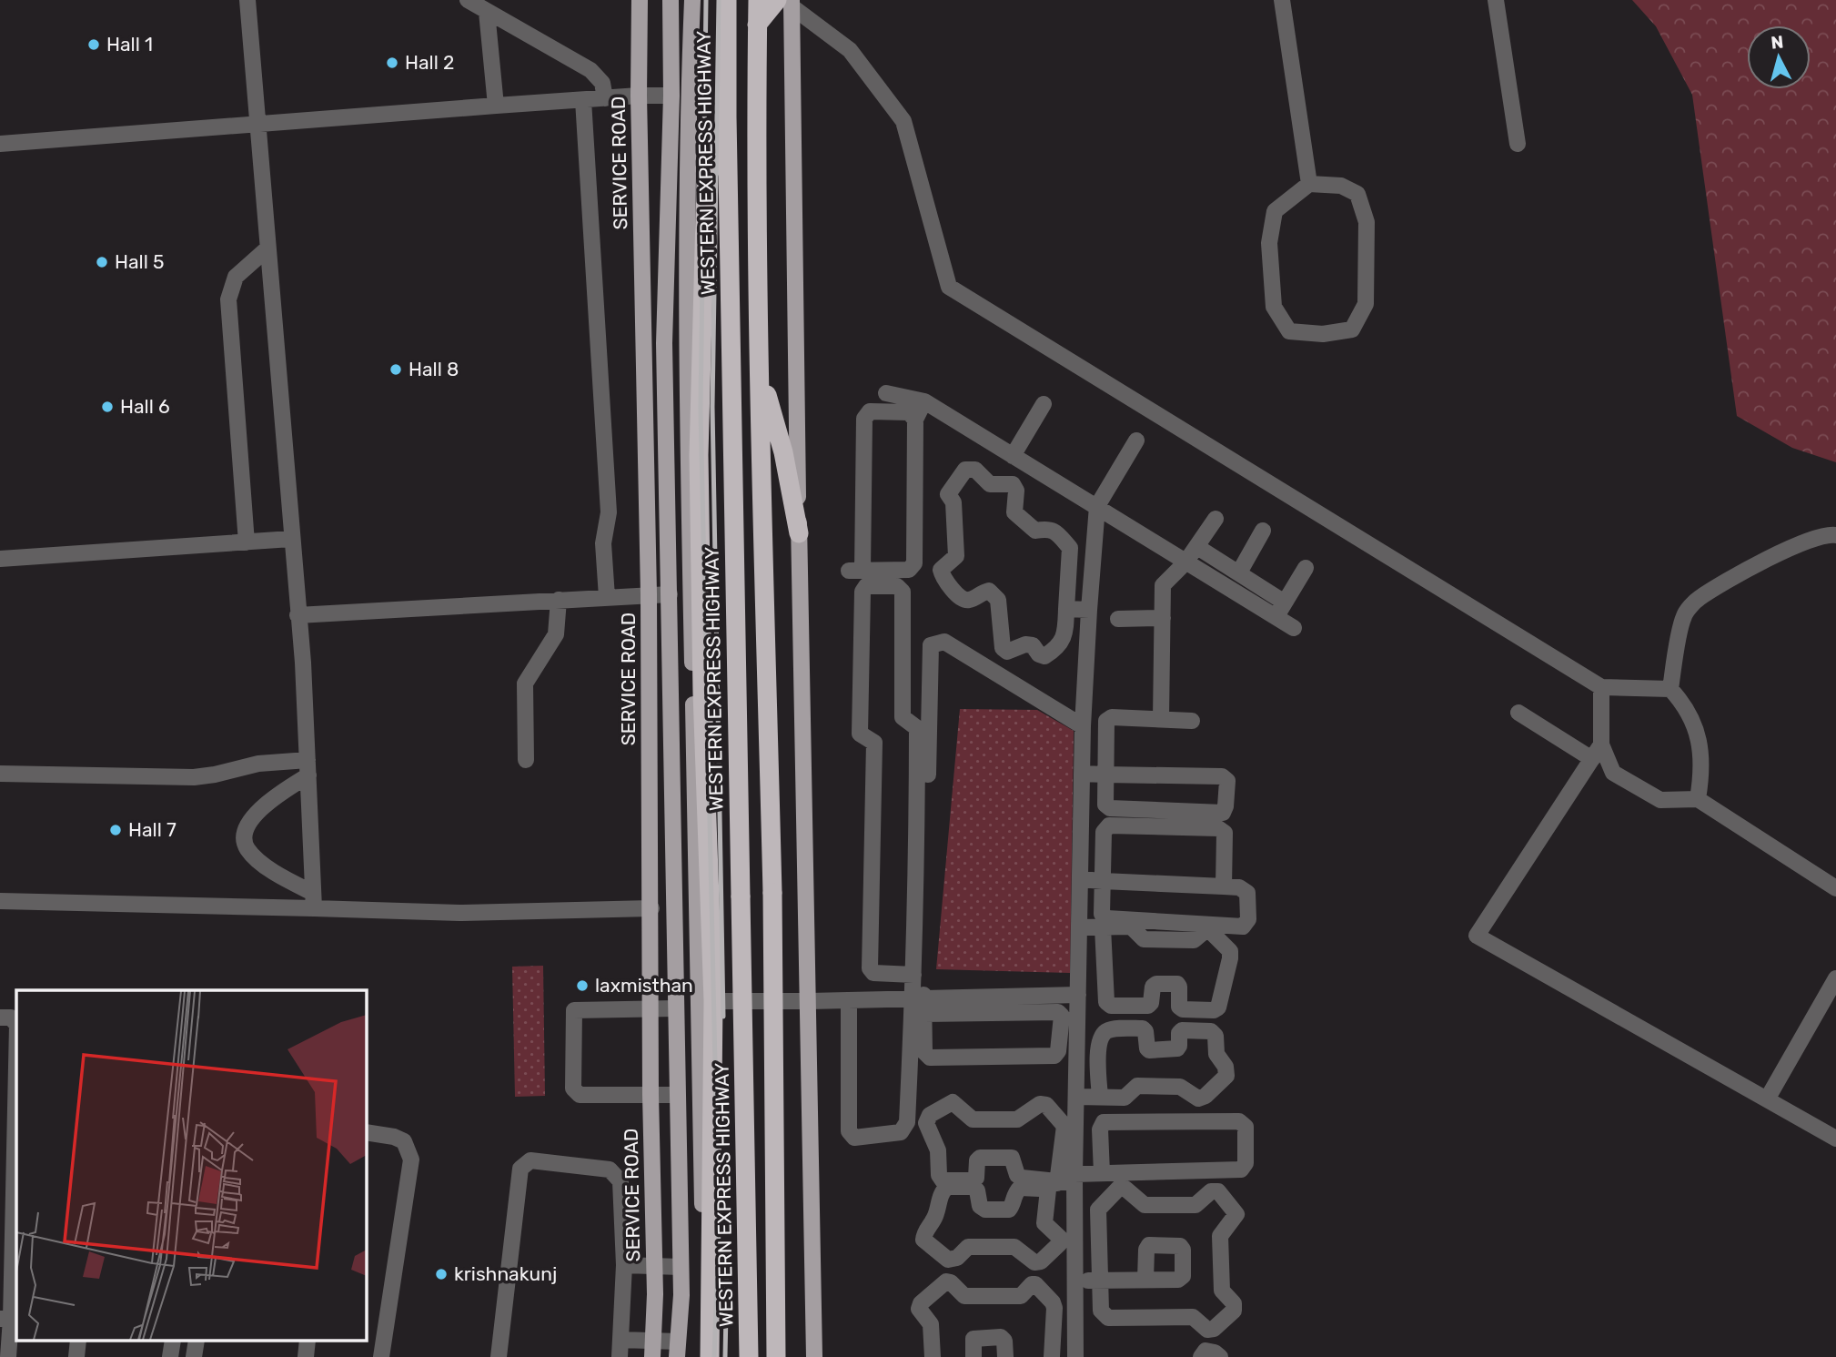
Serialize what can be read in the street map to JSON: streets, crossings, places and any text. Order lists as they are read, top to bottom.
{
  "streets": {
    "highway": ["WESTERN EXPRESS HIGHWAY"],
    "main road": ["SERVICE ROAD"]
  },
  "places": [
    "Hall 1",
    "Hall 2",
    "Hall 5",
    "Hall 8",
    "Hall 6",
    "Hall 7",
    "laxmisthan",
    "krishnakunj"
  ],
  "north": "top"
}
